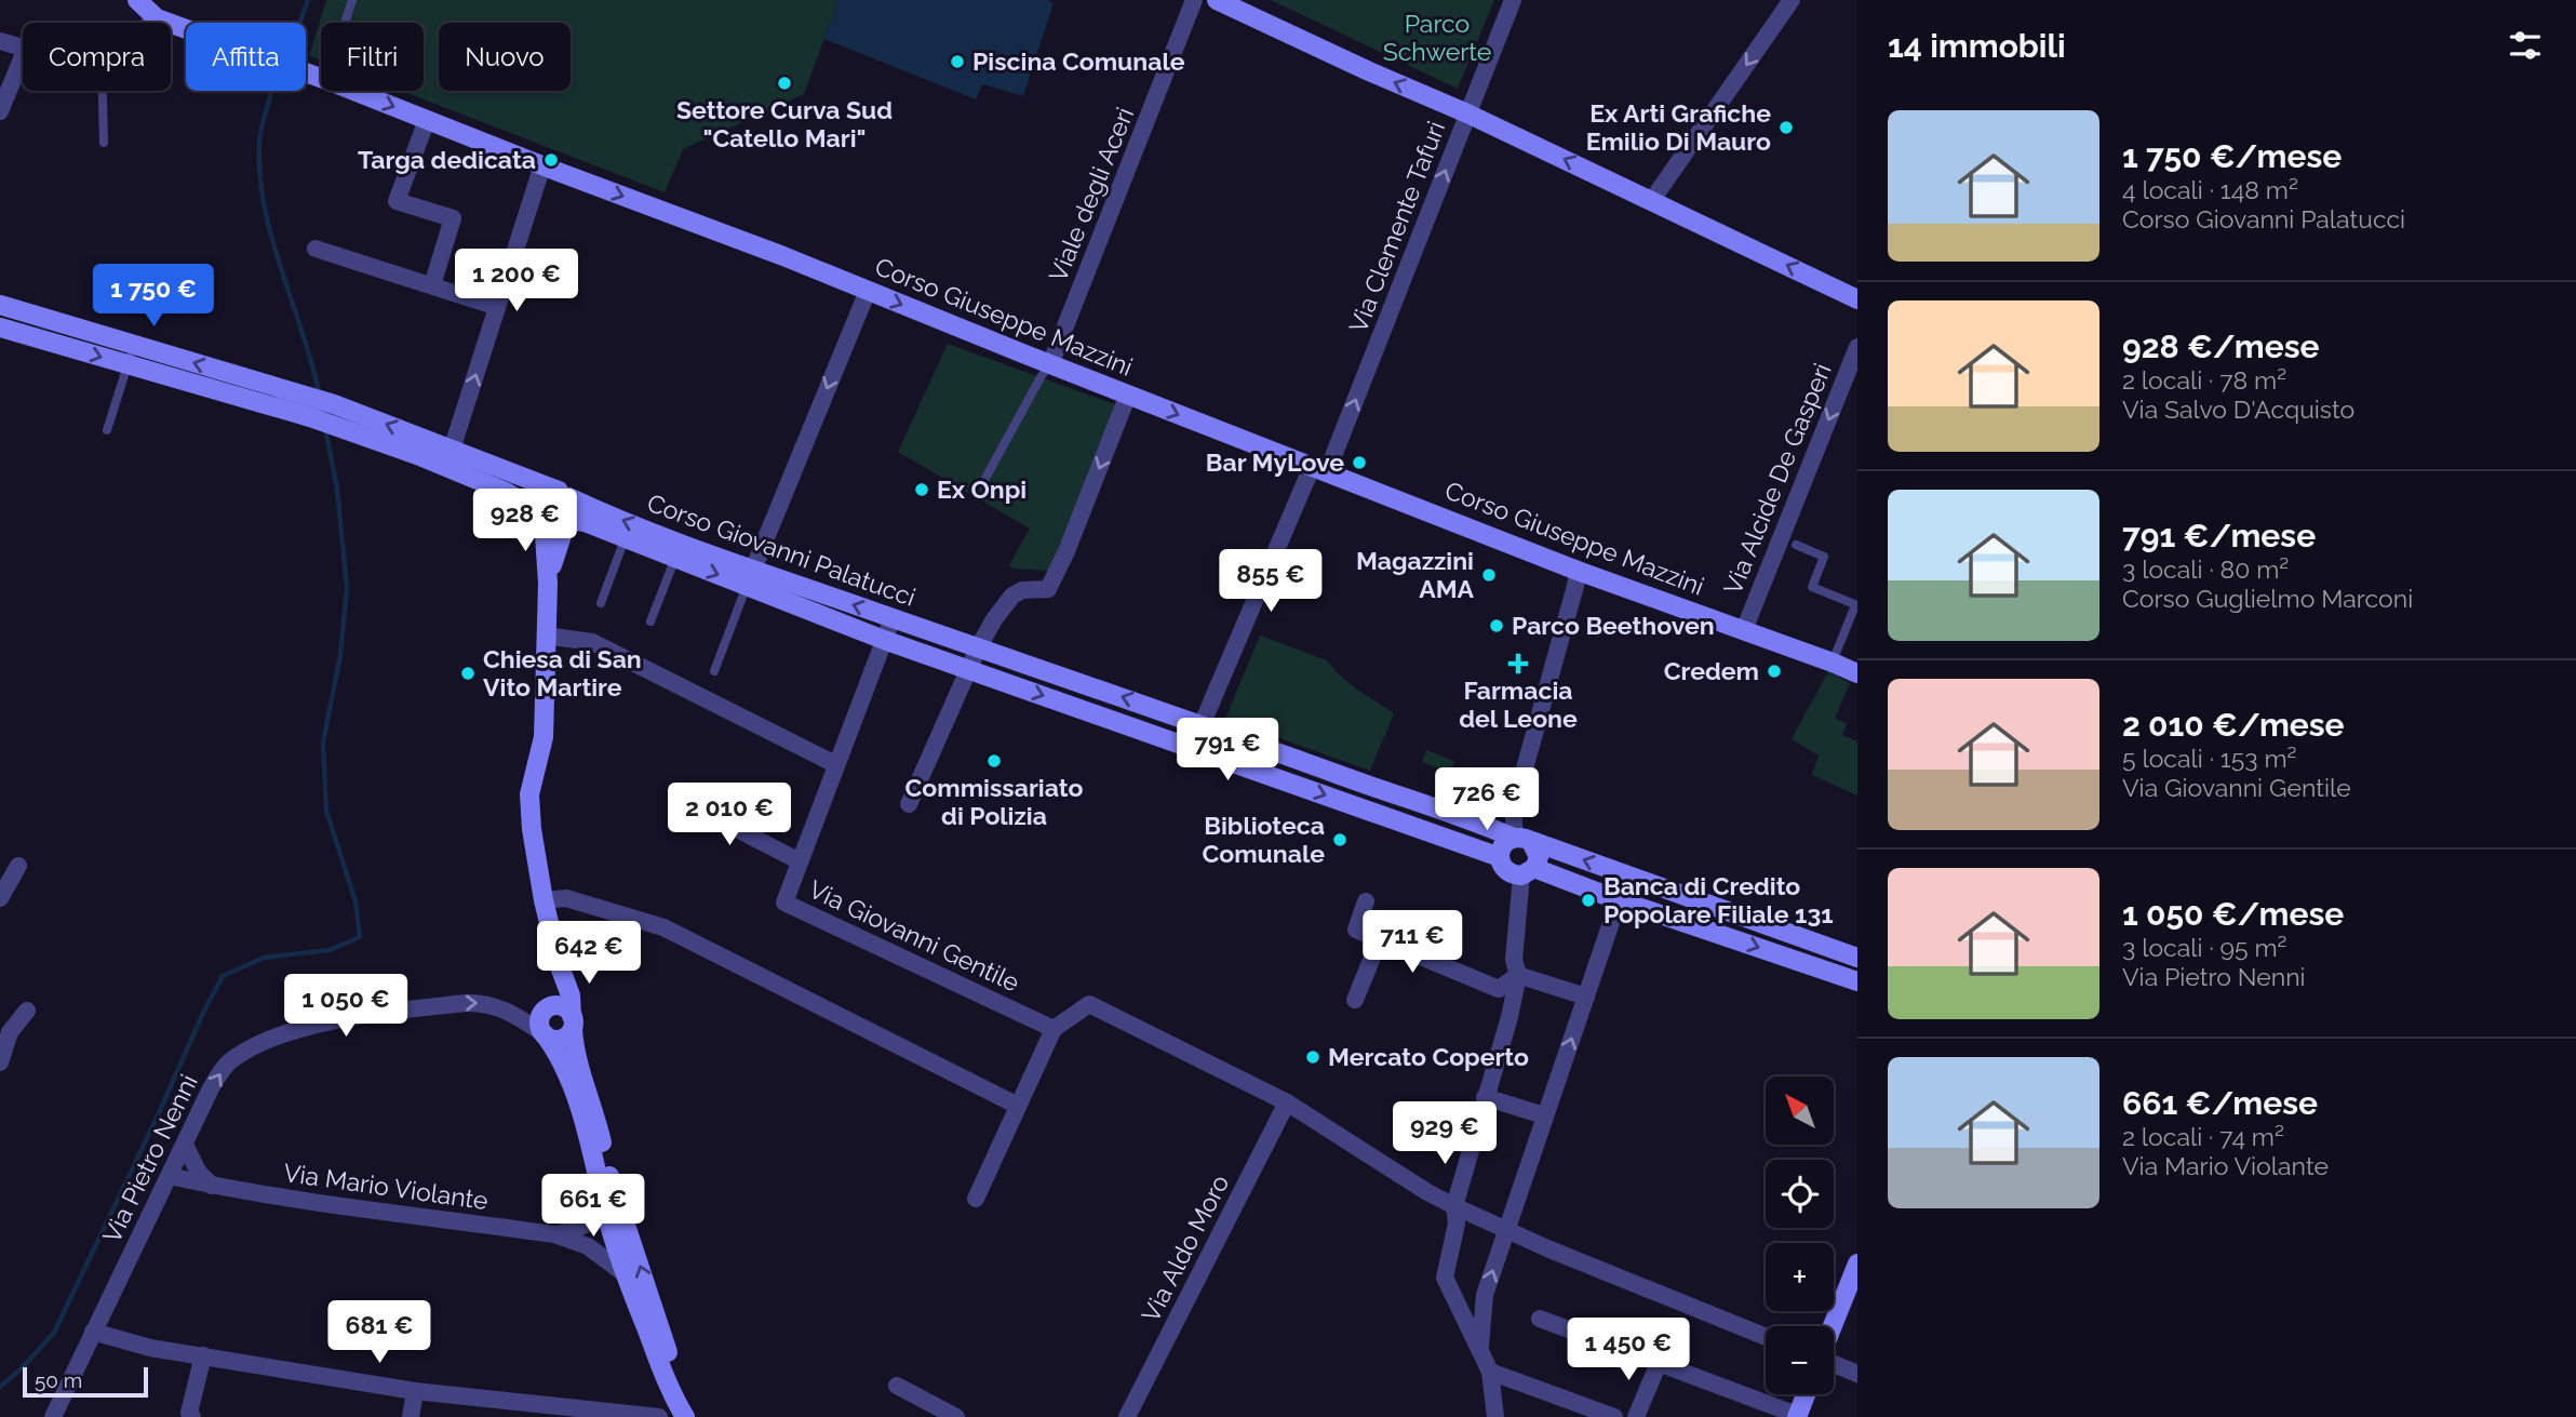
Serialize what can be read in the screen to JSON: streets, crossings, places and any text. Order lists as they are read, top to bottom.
{
  "streets": {
    "street": [
      "Viale degli Aceri",
      "Via Clemente Tafuri",
      "Corso Giuseppe Mazzini",
      "Via Alcide De Gasperi",
      "Corso Giovanni Palatucci",
      "Via Giovanni Gentile",
      "Via Pietro Nenni",
      "Via Mario Violante",
      "Via Aldo Moro"
    ]
  },
  "crossings": [
    ["Viale degli Aceri", "Corso Giuseppe Mazzini"],
    ["Via Clemente Tafuri", "Corso Giuseppe Mazzini"],
    ["Via Clemente Tafuri", "Corso Giovanni Palatucci"],
    ["Corso Giuseppe Mazzini", "Via Alcide De Gasperi"],
    ["Corso Giovanni Palatucci", "Via Giovanni Gentile"],
    ["Via Pietro Nenni", "Via Mario Violante"]
  ],
  "one_way": [
    "Via Clemente Tafuri",
    "Corso Giuseppe Mazzini",
    "Via Alcide De Gasperi",
    "Via Pietro Nenni"
  ],
  "parks": ["Parco Schwerte"],
  "places": {
    "other": [
      "Piscina Comunale",
      "Settore Curva Sud \"Catello Mari\"",
      "Ex Arti Grafiche Emilio Di Mauro",
      "Targa dedicata",
      "Bar MyLove",
      "Ex Onpi",
      "Magazzini AMA",
      "Parco Beethoven",
      "Credem",
      "Chiesa di San Vito Martire",
      "Commissariato di Polizia",
      "Biblioteca Comunale",
      "Banca di Credito Popolare Filiale 131",
      "Mercato Coperto"
    ],
    "health": ["Farmacia del Leone"]
  },
  "scale_bar": "50 m",
  "north": "top left",
  "page": {
    "heading": "14 immobili",
    "chip": [
      "Compra",
      "Affitta",
      "Filtri",
      "Nuovo"
    ],
    "list": [
      {
        "name": "1 750 €/mese",
        "note": "4 locali · 148 m² · Corso Giovanni Palatucci"
      },
      {
        "name": "928 €/mese",
        "note": "2 locali · 78 m² · Via Salvo D'Acquisto"
      },
      {
        "name": "791 €/mese",
        "note": "3 locali · 80 m² · Corso Guglielmo Marconi"
      },
      {
        "name": "2 010 €/mese",
        "note": "5 locali · 153 m² · Via Giovanni Gentile"
      },
      {
        "name": "1 050 €/mese",
        "note": "3 locali · 95 m² · Via Pietro Nenni"
      },
      {
        "name": "661 €/mese",
        "note": "2 locali · 74 m² · Via Mario Violante"
      }
    ],
    "price": [
      "1 200 €",
      "1 750 €",
      "928 €",
      "855 €",
      "791 €",
      "726 €",
      "2 010 €",
      "711 €",
      "642 €",
      "1 050 €",
      "929 €",
      "661 €",
      "681 €",
      "1 450 €"
    ],
    "map_buttons": ["+", "−"],
    "scale": "50 m"
  }
}
